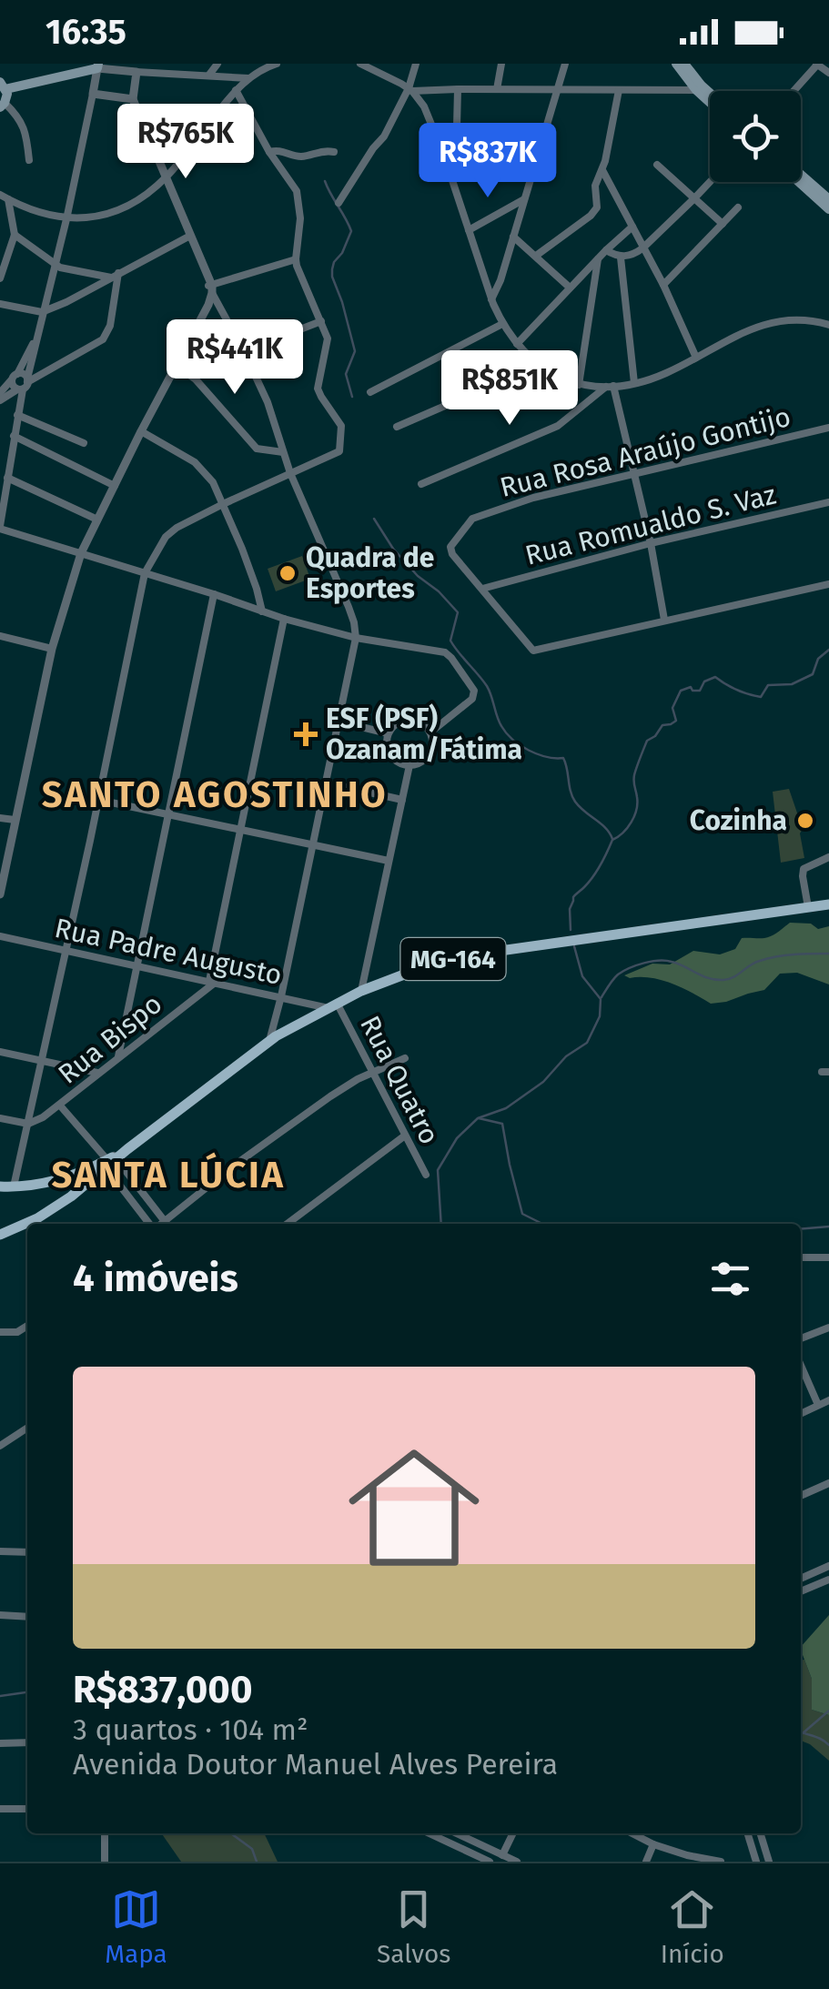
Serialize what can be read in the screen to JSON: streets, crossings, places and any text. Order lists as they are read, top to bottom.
{
  "streets": {
    "main road": ["MG-164"],
    "street": [
      "Rua Rosa Araújo Gontijo",
      "Rua Romualdo S. Vaz",
      "Rua Padre Augusto",
      "Rua Bispo",
      "Rua Quatro"
    ]
  },
  "crossings": [
    ["Rua Rosa Araújo Gontijo", "Rua Romualdo S. Vaz"],
    ["Rua Padre Augusto", "MG-164"],
    ["Rua Padre Augusto", "Rua Bispo"],
    ["Rua Padre Augusto", "Rua Quatro"],
    ["MG-164", "Rua Quatro"]
  ],
  "districts": ["SANTO AGOSTINHO", "SANTA LÚCIA"],
  "places": {
    "other": ["Quadra de Esportes", "Cozinha"],
    "health": ["ESF (PSF) Ozanam/Fátima"]
  },
  "page": {
    "status": "16:35",
    "price": [
      "R$765K",
      "R$837K",
      "R$441K",
      "R$851K"
    ],
    "heading": "4 imóveis",
    "list": [
      {
        "name": "R$837,000",
        "note": "3 quartos · 104 m² · Avenida Doutor Manuel Alves Pereira"
      }
    ],
    "tabs": ["Mapa", "Salvos", "Início"]
  }
}
